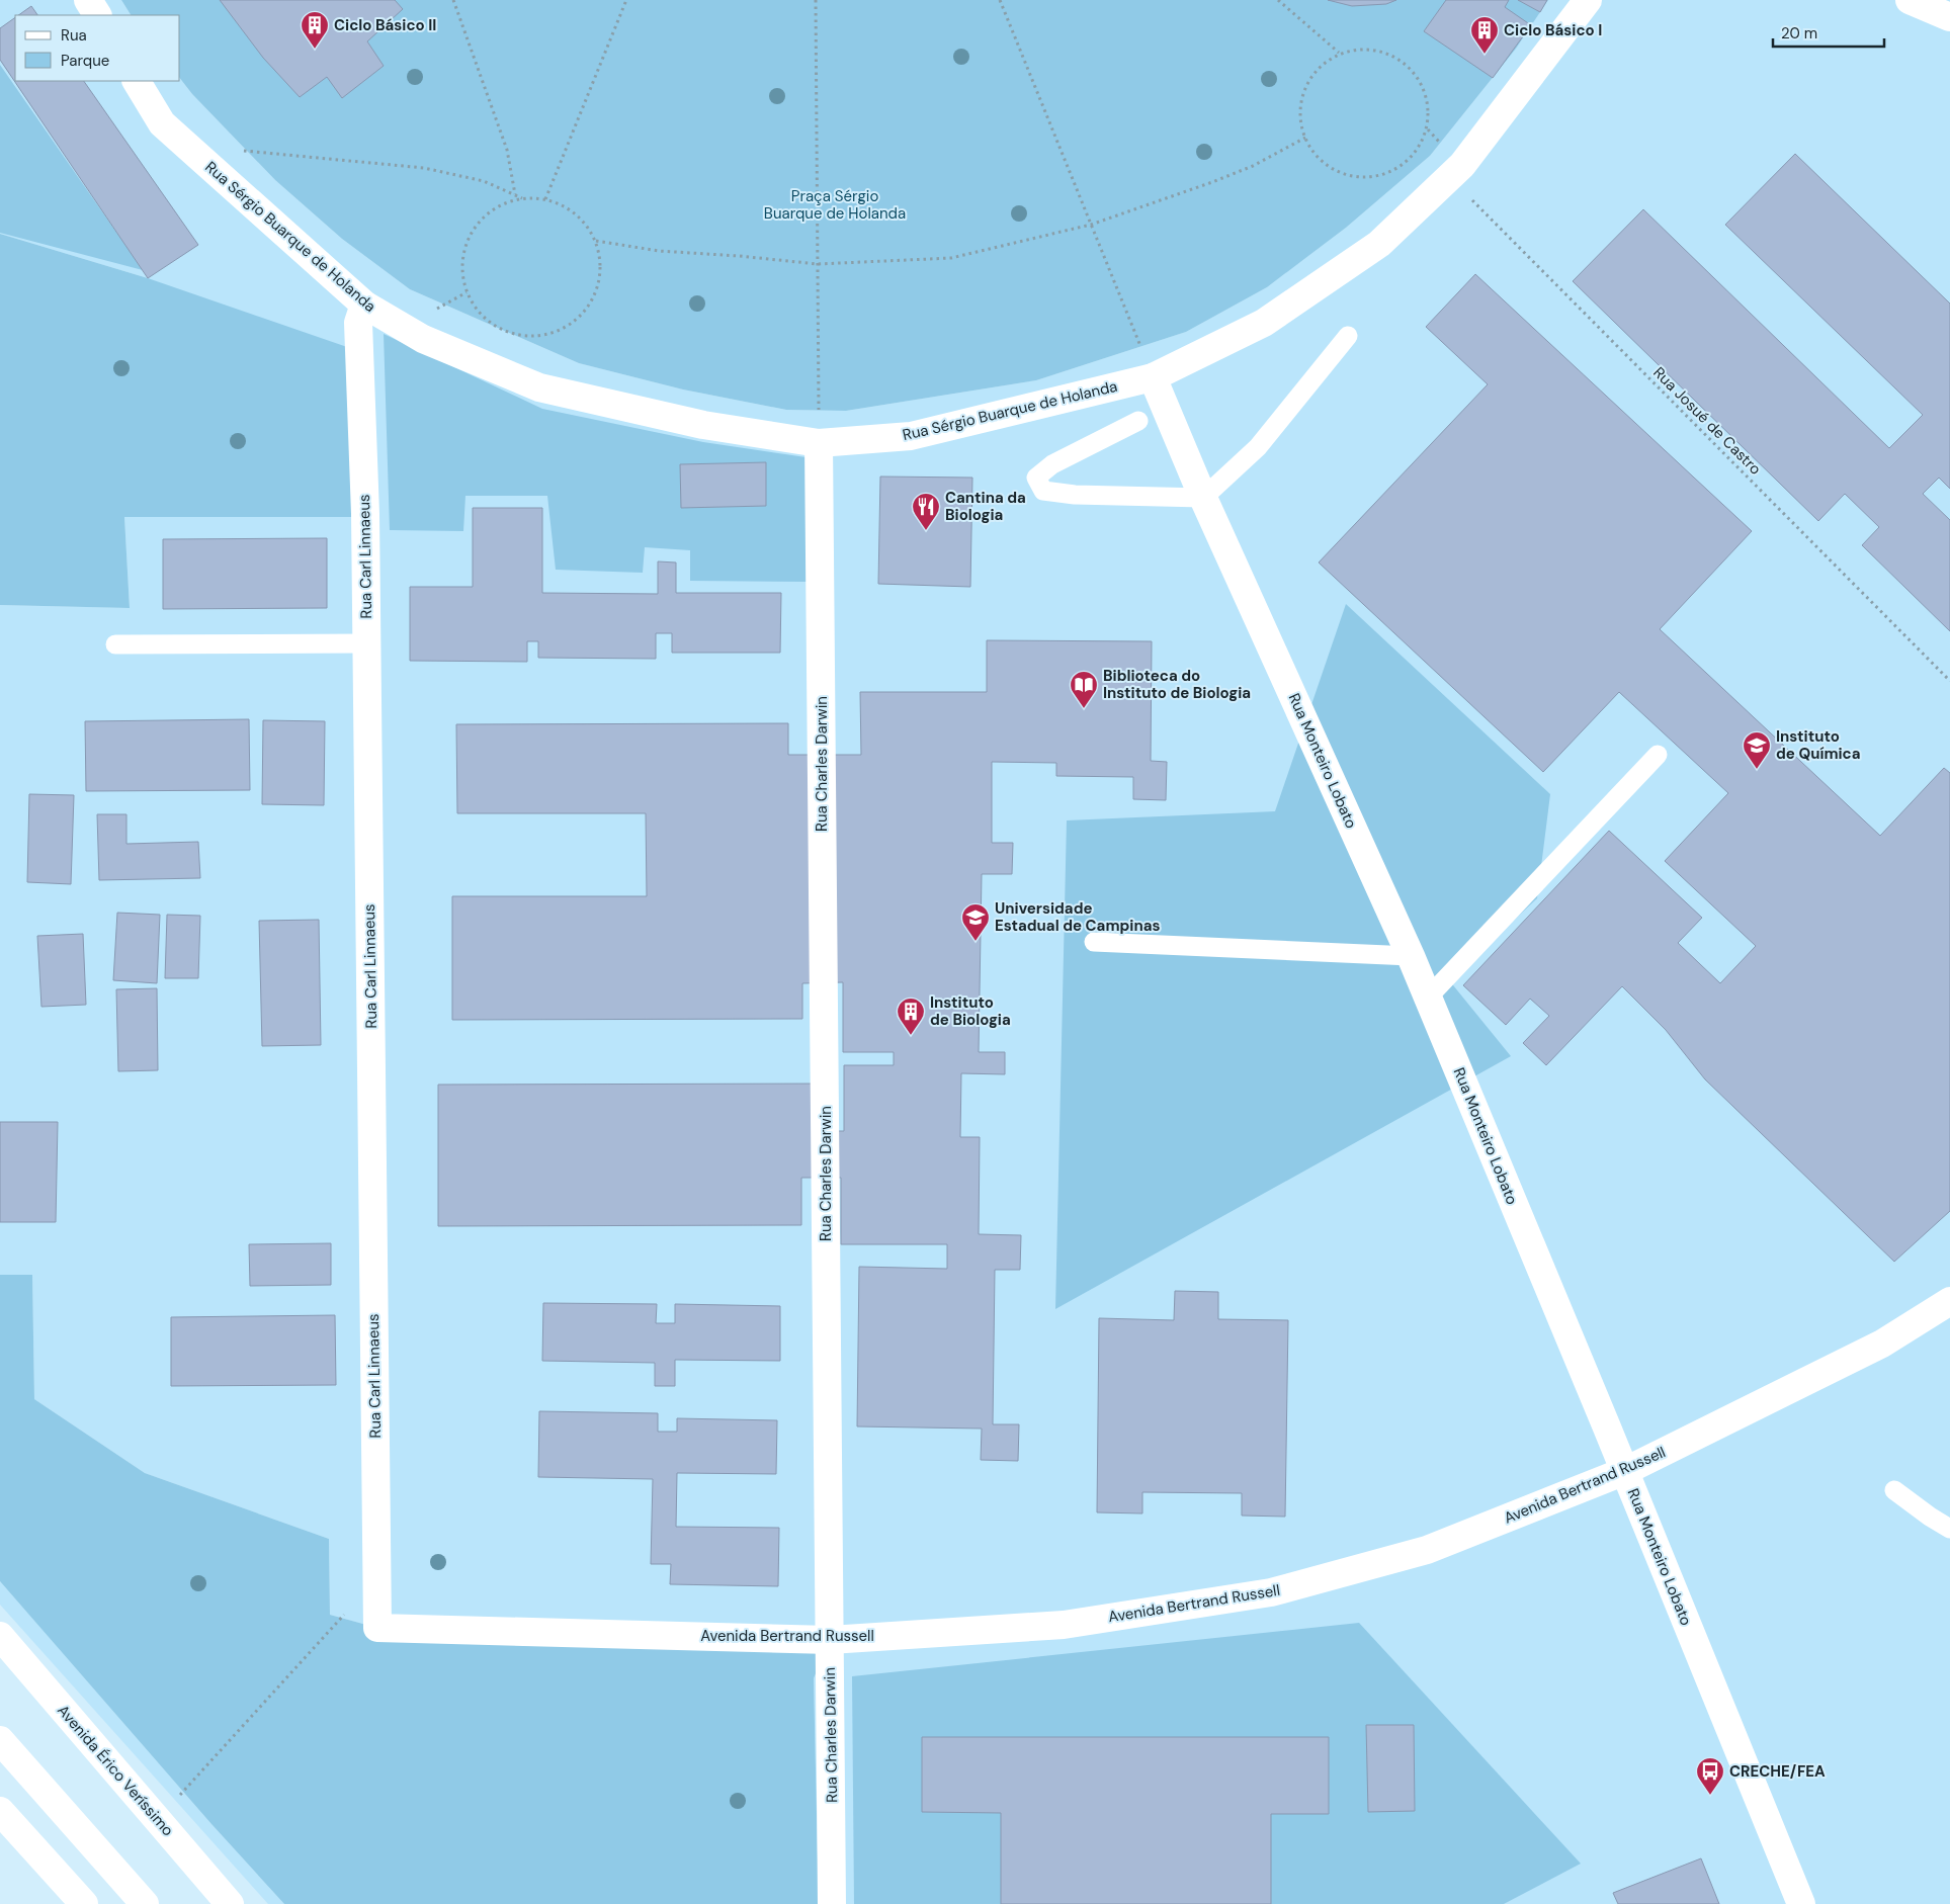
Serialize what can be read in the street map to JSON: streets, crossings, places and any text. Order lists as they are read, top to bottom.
{
  "streets": {
    "street": [
      "Rua Sérgio Buarque de Holanda",
      "Rua Carl Linnaeus",
      "Rua Monteiro Lobato",
      "Rua Charles Darwin",
      "Avenida Bertrand Russell",
      "Avenida Érico Veríssimo"
    ],
    "path": ["Rua Josué de Castro"]
  },
  "crossings": [
    ["Rua Sérgio Buarque de Holanda", "Rua Carl Linnaeus"],
    ["Rua Sérgio Buarque de Holanda", "Rua Monteiro Lobato"],
    ["Rua Sérgio Buarque de Holanda", "Rua Charles Darwin"],
    ["Rua Carl Linnaeus", "Avenida Bertrand Russell"],
    ["Rua Monteiro Lobato", "Avenida Bertrand Russell"],
    ["Rua Charles Darwin", "Avenida Bertrand Russell"]
  ],
  "parks": ["Praça Sérgio Buarque de Holanda"],
  "places": {
    "building": ["Ciclo Básico II", "Ciclo Básico I", "Instituto de Biologia"],
    "restaurant": ["Cantina da Biologia"],
    "library": ["Biblioteca do Instituto de Biologia"],
    "school or university": ["Instituto de Química", "Universidade Estadual de Campinas"],
    "bus stop": ["CRECHE/FEA"]
  },
  "legend": ["Rua", "Parque"],
  "scale_bar": "20 m"
}
